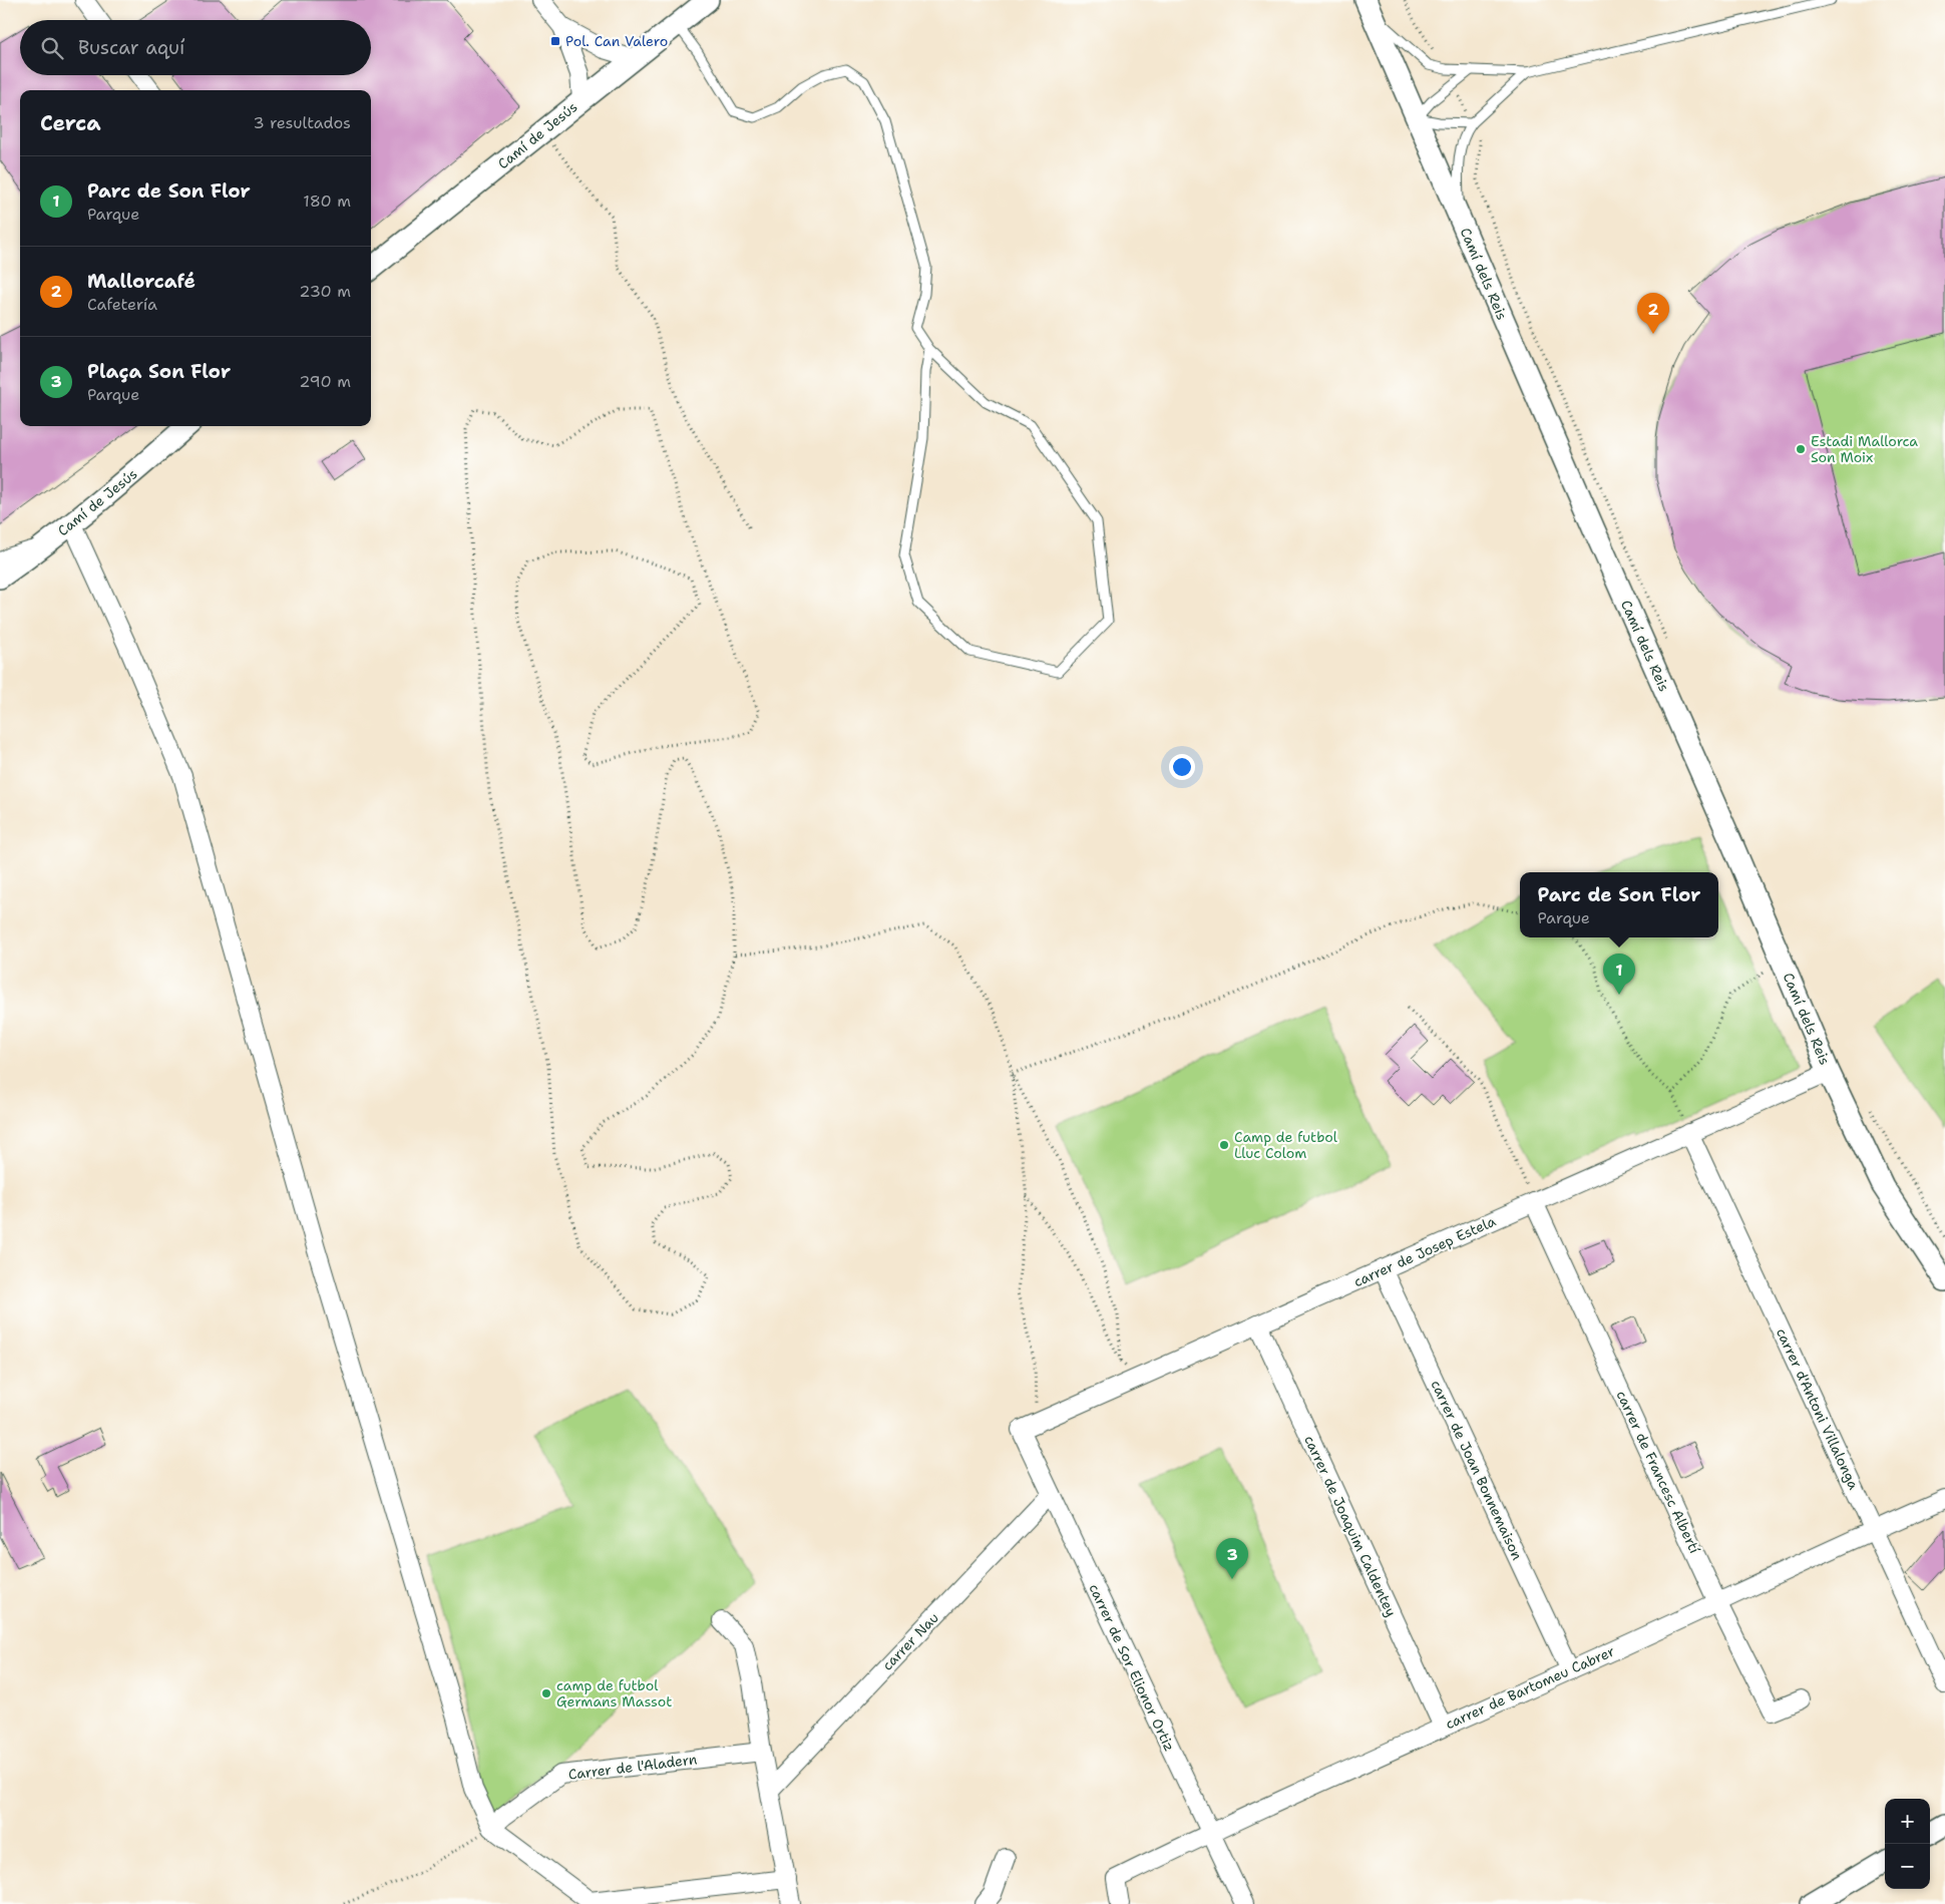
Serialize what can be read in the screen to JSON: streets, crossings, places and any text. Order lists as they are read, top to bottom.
{
  "streets": {
    "street": [
      "Camí de Jesús",
      "Camí dels Reis",
      "carrer de Josep Estela",
      "carrer d'Antoni Villalonga",
      "carrer de Joan Bonnemaison",
      "carrer de Francesc Albertí",
      "carrer de Joaquim Caldentey",
      "carrer Nau",
      "carrer de Sor Elionor Ortiz",
      "carrer de Bartomeu Cabrer",
      "Carrer de l'Aladern"
    ]
  },
  "crossings": [
    ["Camí dels Reis", "carrer de Josep Estela"],
    ["carrer de Josep Estela", "carrer d'Antoni Villalonga"],
    ["carrer de Josep Estela", "carrer de Joan Bonnemaison"],
    ["carrer de Josep Estela", "carrer de Francesc Albertí"],
    ["carrer de Josep Estela", "carrer de Joaquim Caldentey"],
    ["carrer de Josep Estela", "carrer de Sor Elionor Ortiz"],
    ["carrer d'Antoni Villalonga", "carrer de Bartomeu Cabrer"],
    ["carrer de Joan Bonnemaison", "carrer de Bartomeu Cabrer"],
    ["carrer de Francesc Albertí", "carrer de Bartomeu Cabrer"],
    ["carrer de Joaquim Caldentey", "carrer de Bartomeu Cabrer"],
    ["carrer Nau", "carrer de Sor Elionor Ortiz"],
    ["carrer de Sor Elionor Ortiz", "carrer de Bartomeu Cabrer"]
  ],
  "places": {
    "transit": ["Pol. Can Valero"],
    "other": ["Estadi Mallorca Son Moix", "Camp de futbol Lluc Colom", "camp de futbol Germans Massot"]
  },
  "page": {
    "search": "Buscar aquí",
    "heading": ["Cerca", "3 resultados"],
    "list": [
      {
        "mark": "1",
        "name": "Parc de Son Flor",
        "note": "Parque",
        "value": "180 m"
      },
      {
        "mark": "2",
        "name": "Mallorcafé",
        "note": "Cafetería",
        "value": "230 m"
      },
      {
        "mark": "3",
        "name": "Plaça Son Flor",
        "note": "Parque",
        "value": "290 m"
      }
    ],
    "pins": ["2", "1", "3"],
    "popup": ["Parc de Son Flor", "Parque"],
    "map_buttons": ["+", "−"]
  }
}
